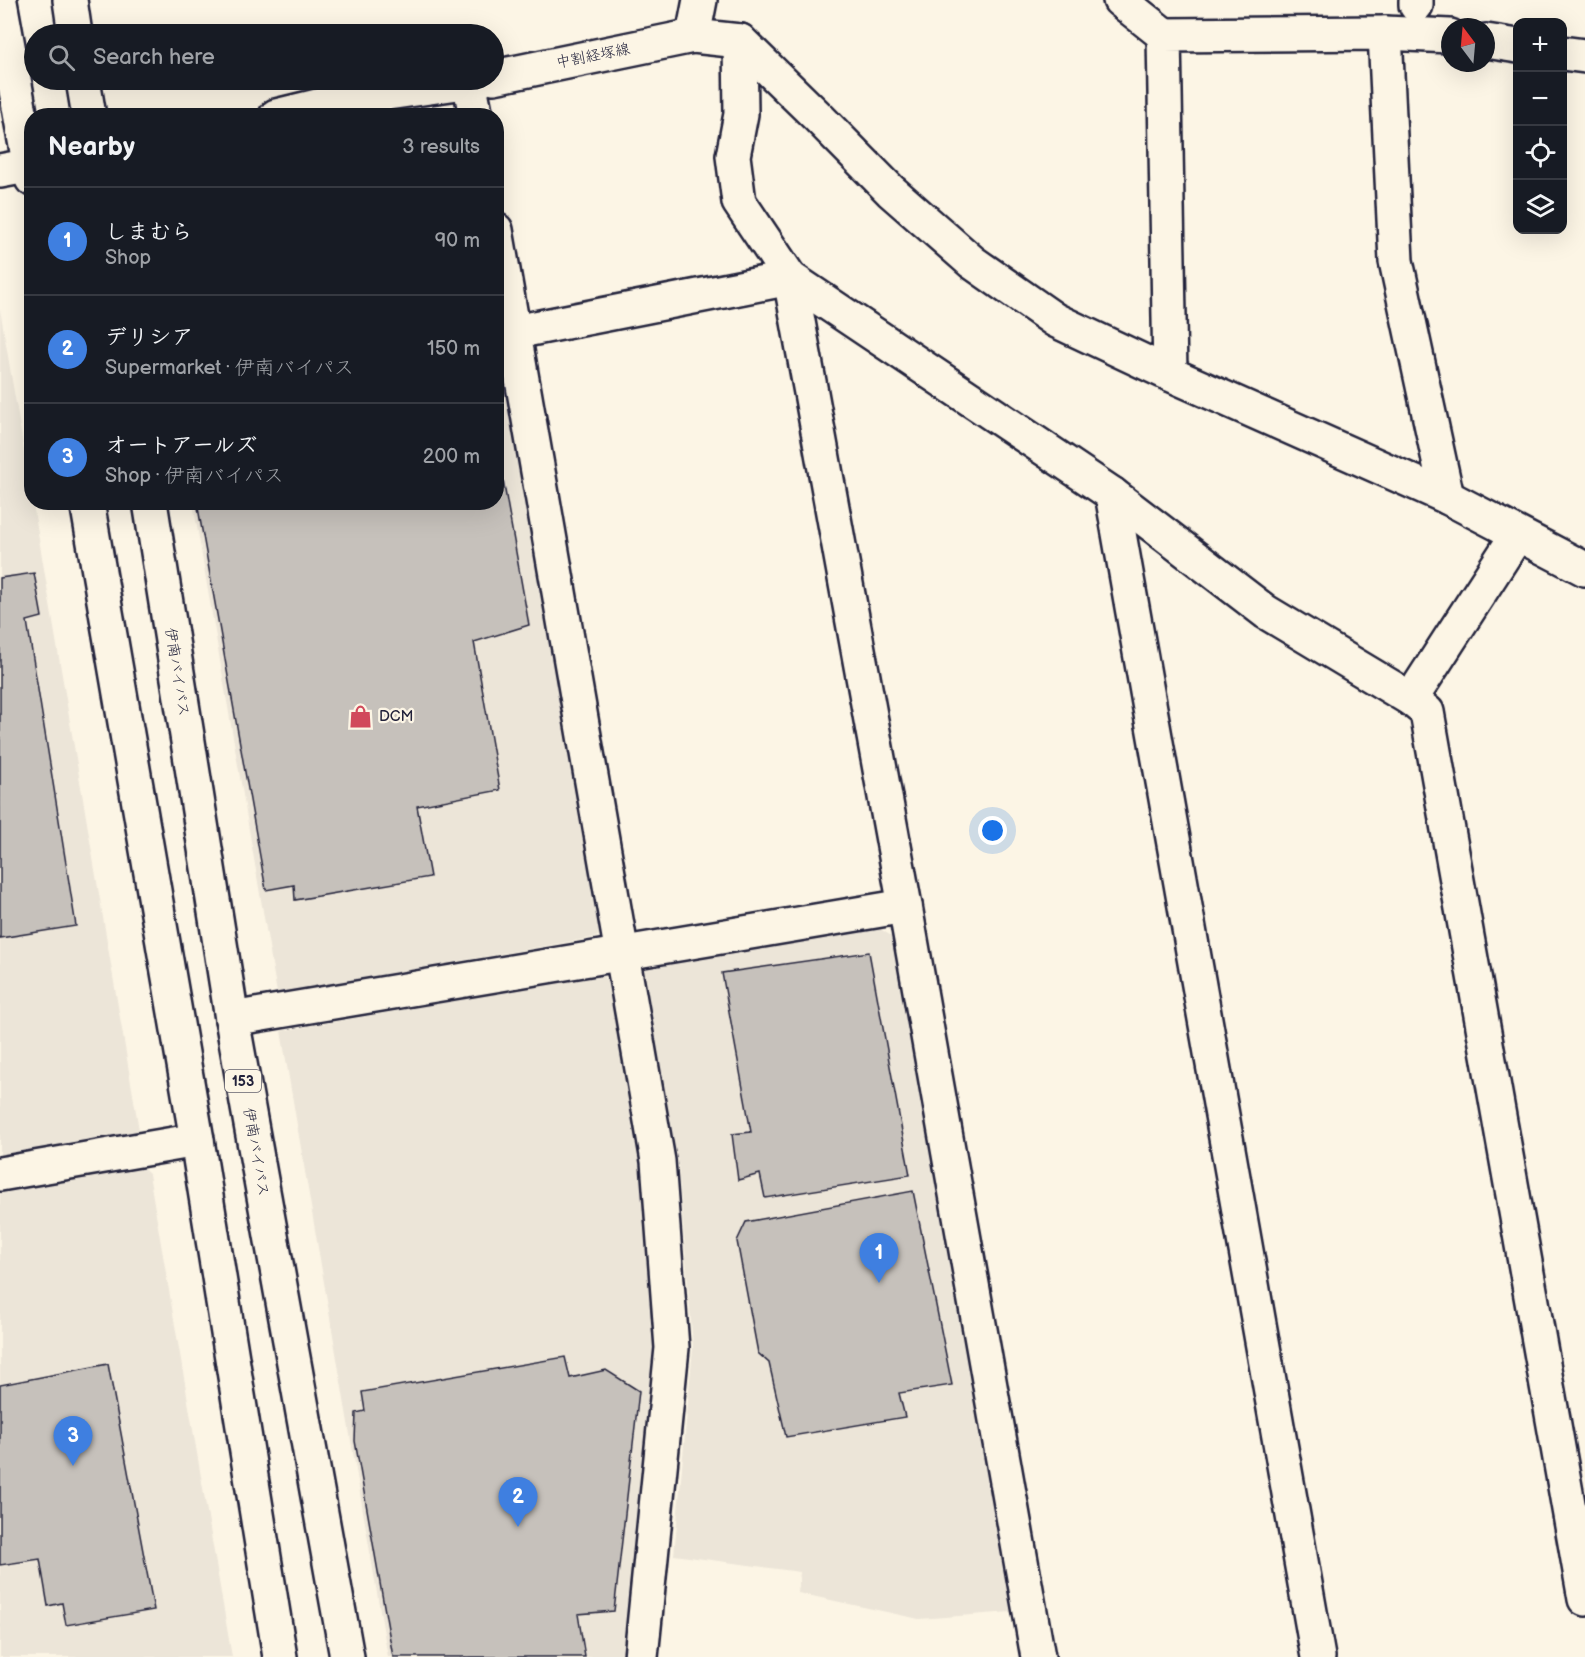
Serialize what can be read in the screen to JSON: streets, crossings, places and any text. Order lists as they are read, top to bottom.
{
  "streets": {
    "main road": ["中割経塚線", "伊南バイパス", "153"]
  },
  "places": {
    "shop": ["DCM"]
  },
  "north": "top",
  "page": {
    "map_buttons": ["+", "−"],
    "search": "Search here",
    "heading": ["Nearby", "3 results"],
    "list": [
      {
        "mark": "1",
        "name": "しまむら",
        "note": "Shop",
        "value": "90 m"
      },
      {
        "mark": "2",
        "name": "デリシア",
        "note": "Supermarket · 伊南バイパス",
        "value": "150 m"
      },
      {
        "mark": "3",
        "name": "オートアールズ",
        "note": "Shop · 伊南バイパス",
        "value": "200 m"
      }
    ],
    "pins": ["1", "3", "2"]
  }
}
